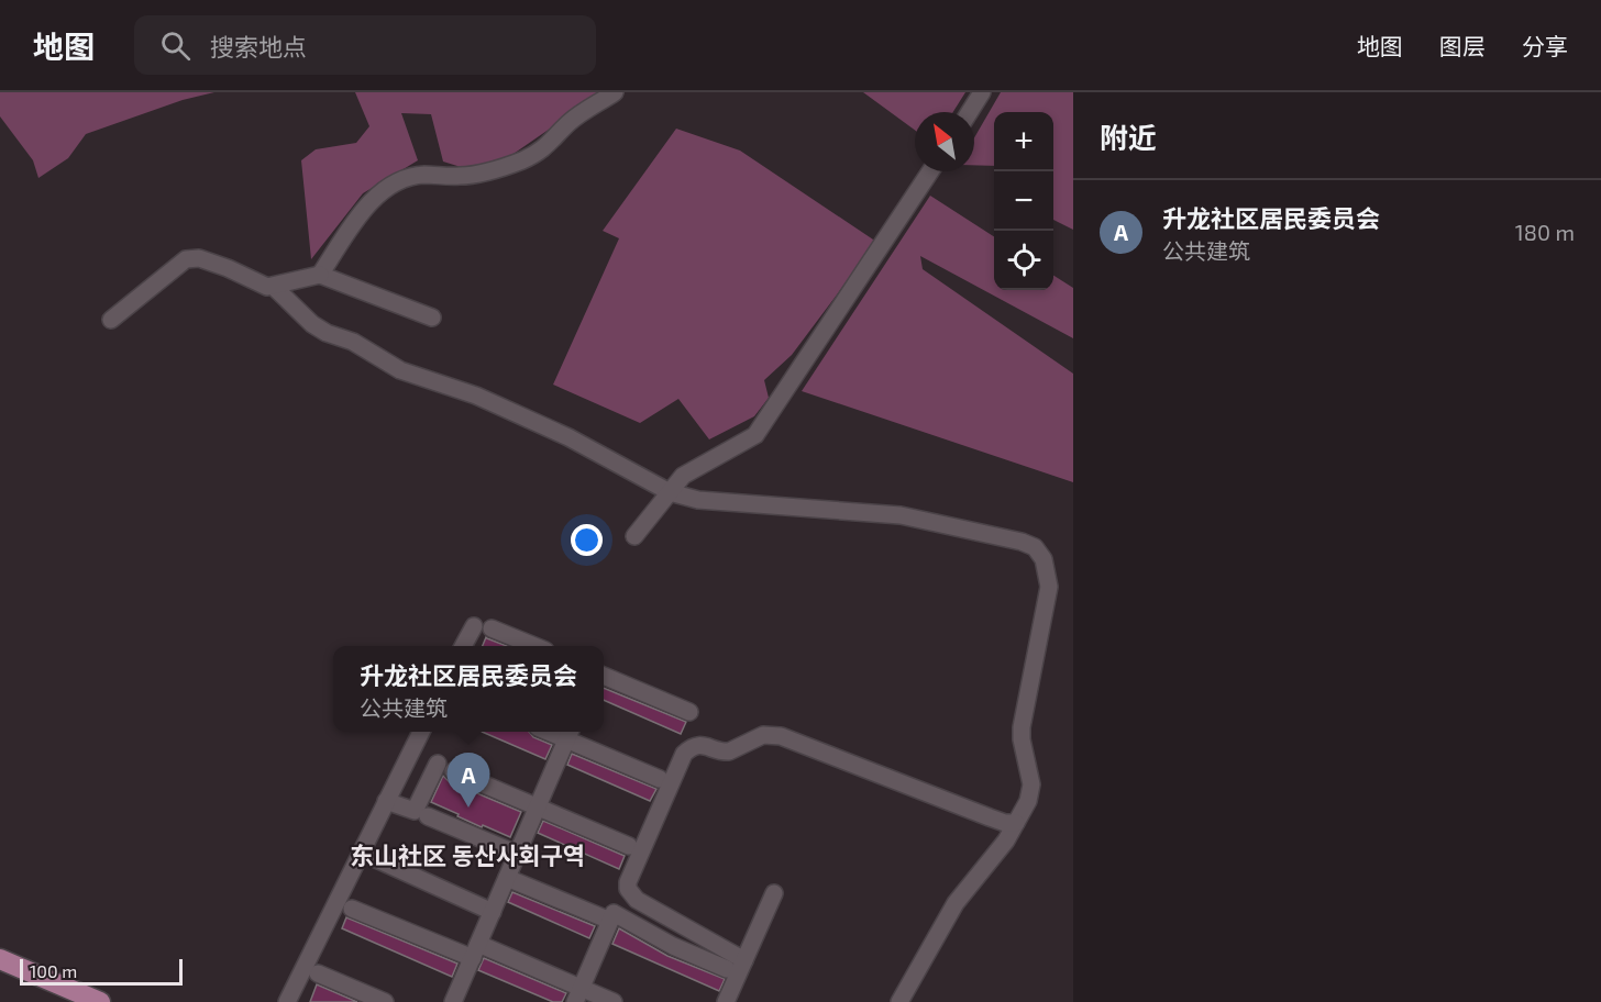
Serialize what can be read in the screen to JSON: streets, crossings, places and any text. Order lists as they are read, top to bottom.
{
  "districts": ["东山社区 동산사회구역"],
  "scale_bar": "100 m",
  "north": "top left",
  "page": {
    "header": "地图",
    "search": "搜索地点",
    "nav": ["地图", "图层", "分享"],
    "heading": "附近",
    "map_buttons": ["+", "−"],
    "list": [
      {
        "mark": "A",
        "name": "升龙社区居民委员会",
        "note": "公共建筑",
        "value": "180 m"
      }
    ],
    "popup": ["升龙社区居民委员会", "公共建筑"],
    "pins": "A",
    "scale": "100 m"
  }
}
